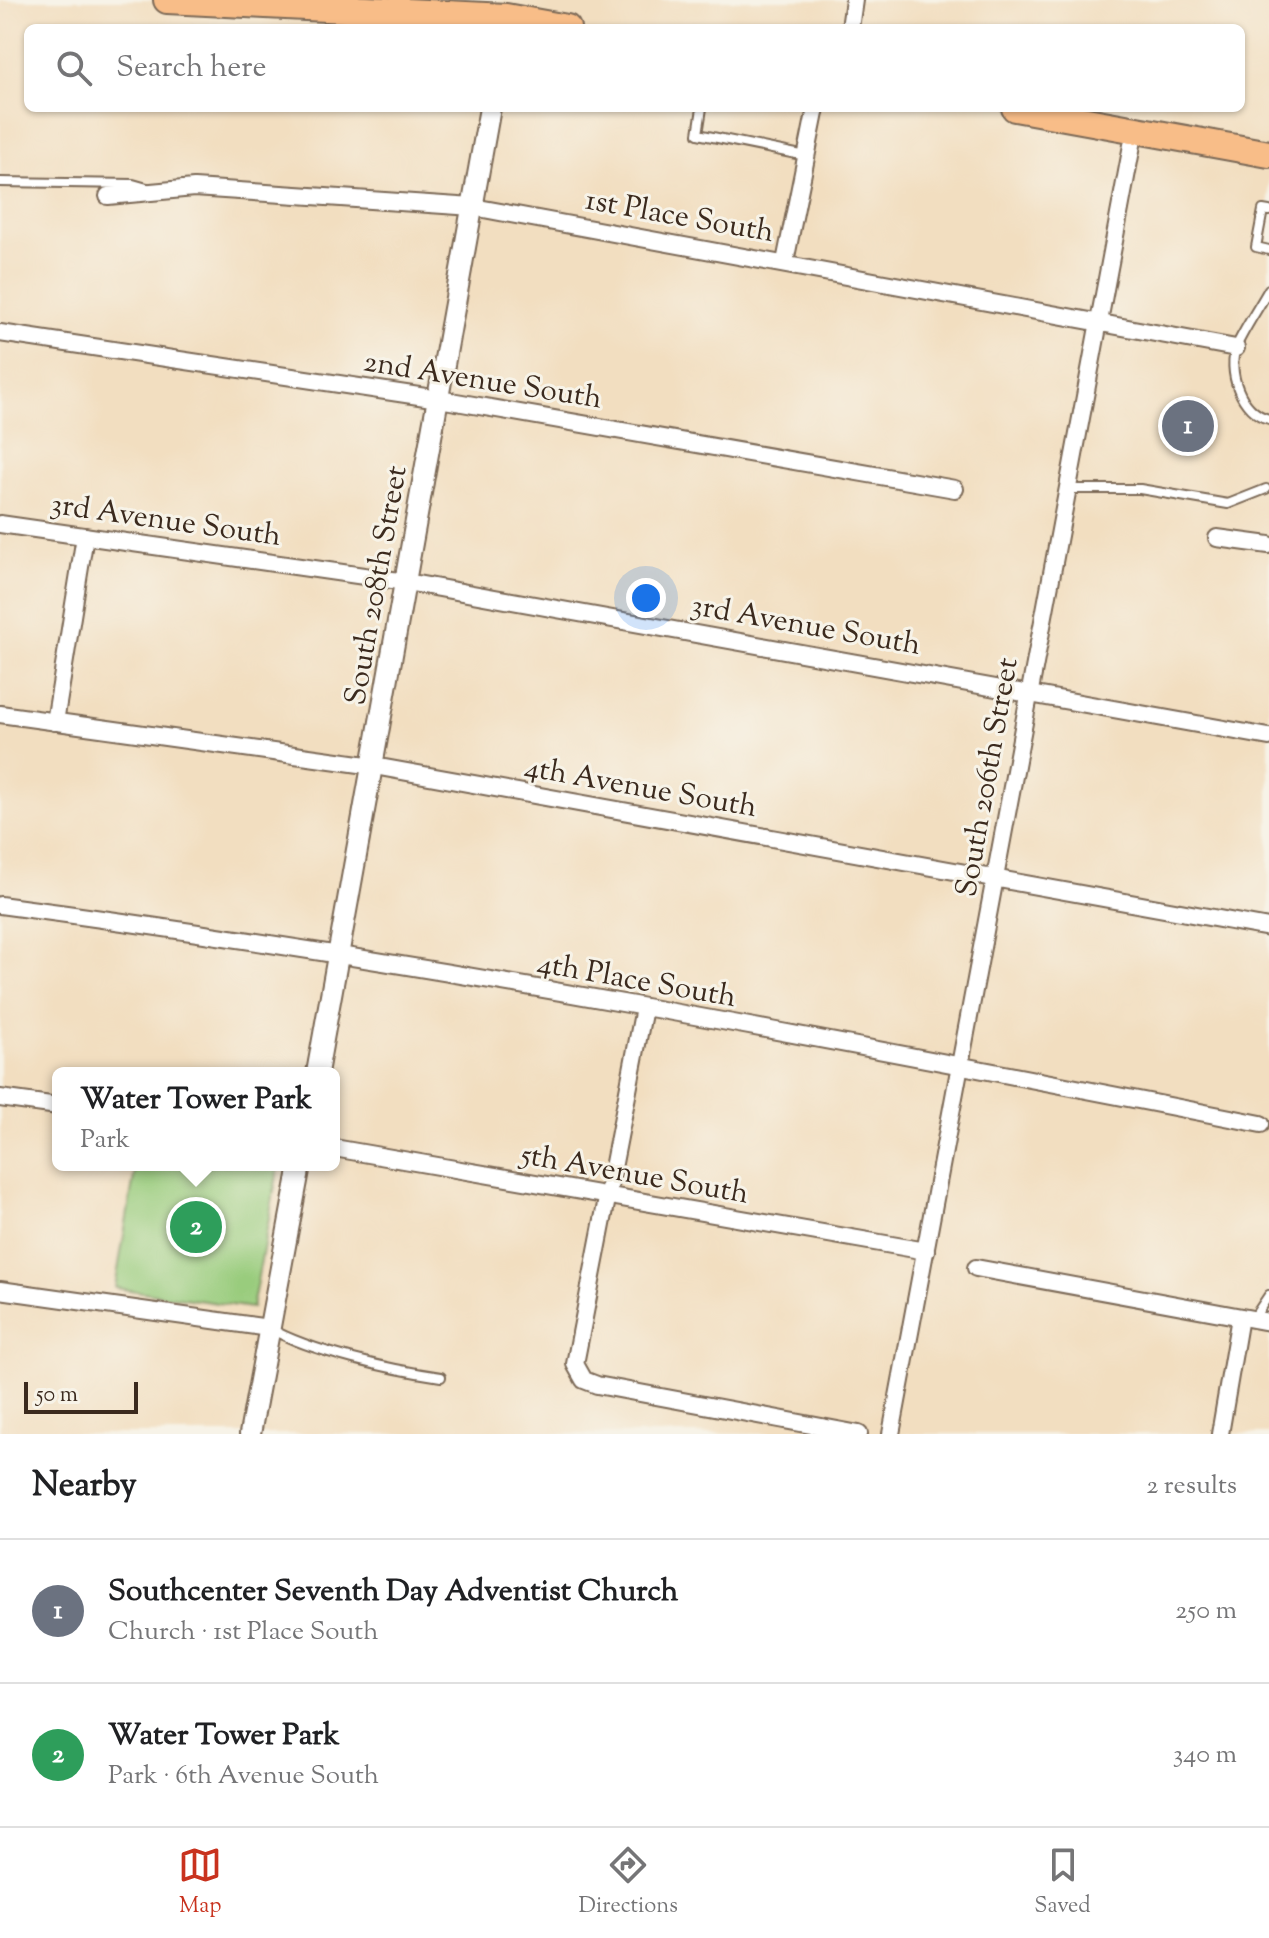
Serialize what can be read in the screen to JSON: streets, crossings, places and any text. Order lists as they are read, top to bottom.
{
  "streets": {
    "street": [
      "1st Place South",
      "2nd Avenue South",
      "3rd Avenue South",
      "South 208th Street",
      "South 206th Street",
      "4th Avenue South",
      "4th Place South",
      "5th Avenue South"
    ]
  },
  "crossings": [
    ["1st Place South", "South 208th Street"],
    ["1st Place South", "South 206th Street"],
    ["2nd Avenue South", "South 208th Street"],
    ["3rd Avenue South", "South 208th Street"],
    ["3rd Avenue South", "South 206th Street"],
    ["South 208th Street", "4th Avenue South"],
    ["South 208th Street", "4th Place South"],
    ["South 206th Street", "4th Avenue South"],
    ["South 206th Street", "4th Place South"],
    ["South 206th Street", "5th Avenue South"]
  ],
  "scale_bar": "50 m",
  "page": {
    "search": "Search here",
    "pins": ["1", "2"],
    "popup": ["Water Tower Park", "Park"],
    "scale": "50 m",
    "heading": ["Nearby", "2 results"],
    "list": [
      {
        "mark": "1",
        "name": "Southcenter Seventh Day Adventist Church",
        "note": "Church · 1st Place South",
        "value": "250 m"
      },
      {
        "mark": "2",
        "name": "Water Tower Park",
        "note": "Park · 6th Avenue South",
        "value": "340 m"
      }
    ],
    "nav": ["Map", "Directions", "Saved"]
  }
}
